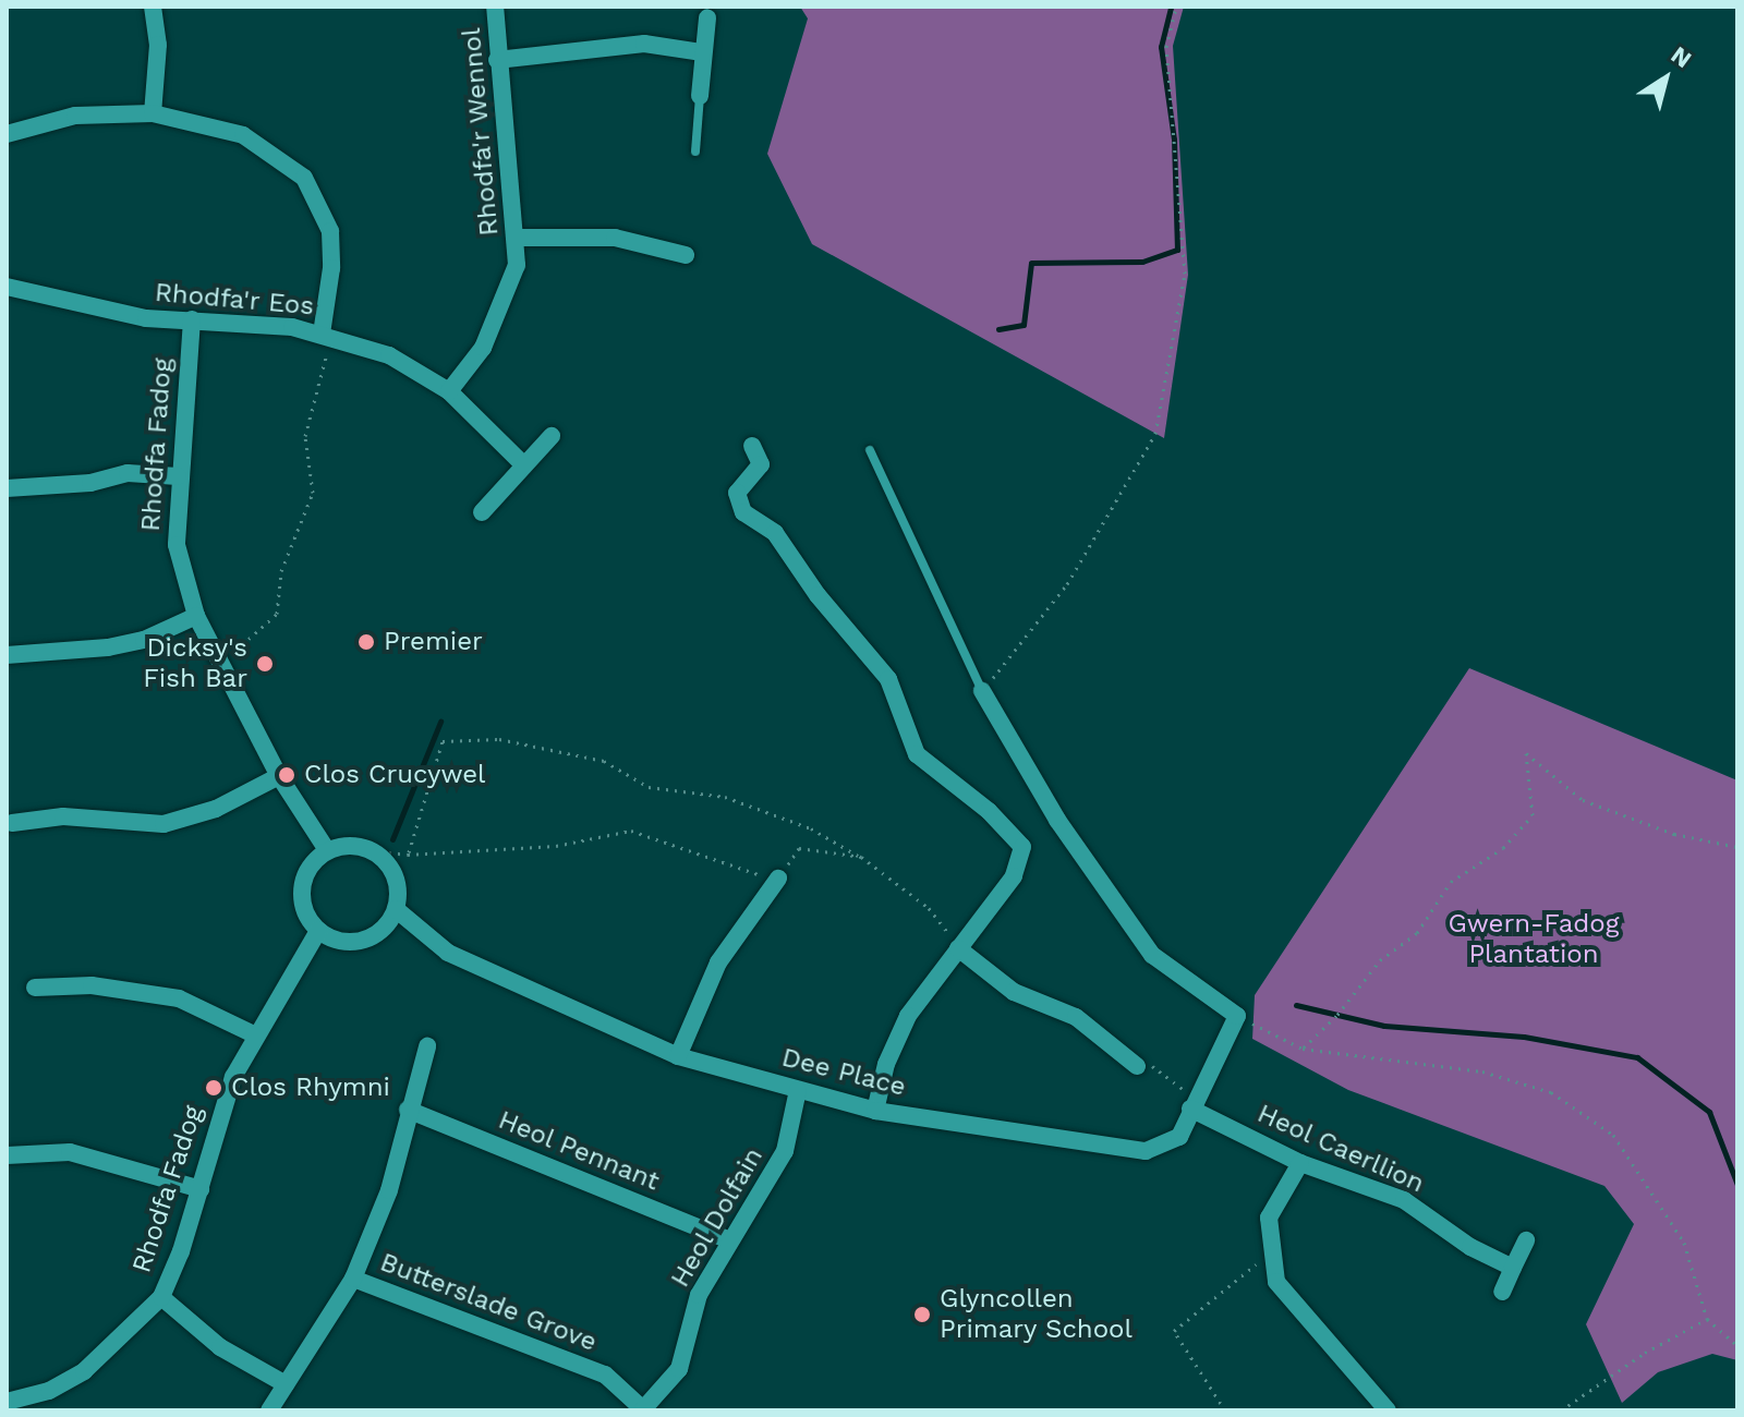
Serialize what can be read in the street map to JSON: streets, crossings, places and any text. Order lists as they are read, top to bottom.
{
  "streets": {
    "street": [
      "Rhodfa'r Wennol",
      "Rhodfa'r Eos",
      "Rhodfa Fadog",
      "Dee Place",
      "Heol Caerllion",
      "Heol Pennant",
      "Heol Dolfain",
      "Butterslade Grove"
    ]
  },
  "crossings": [
    ["Rhodfa'r Wennol", "Rhodfa'r Eos"],
    ["Rhodfa'r Eos", "Rhodfa Fadog"],
    ["Rhodfa Fadog", "Dee Place"],
    ["Dee Place", "Heol Caerllion"],
    ["Dee Place", "Heol Dolfain"],
    ["Heol Pennant", "Heol Dolfain"],
    ["Heol Dolfain", "Butterslade Grove"]
  ],
  "parks": ["Gwern-Fadog Plantation"],
  "places": [
    "Premier",
    "Dicksy's Fish Bar",
    "Clos Crucywel",
    "Clos Rhymni",
    "Glyncollen Primary School"
  ],
  "north": "top right"
}
